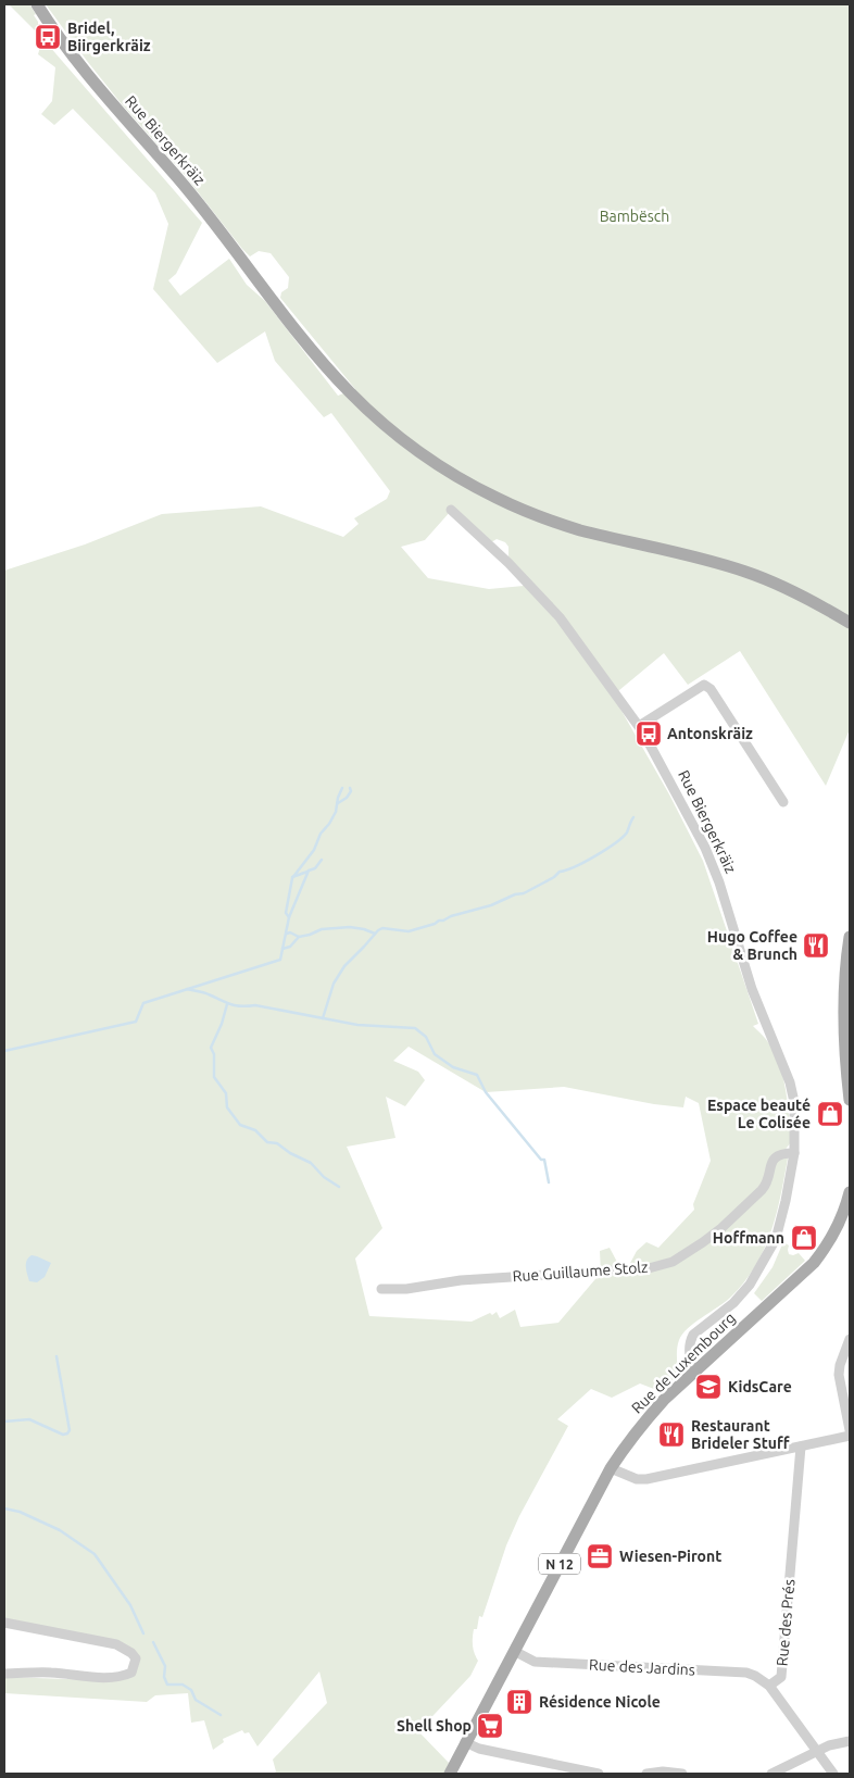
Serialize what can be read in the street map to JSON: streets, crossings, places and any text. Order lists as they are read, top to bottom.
{
  "streets": {
    "main road": ["Rue Biergerkräiz", "Rue de Luxembourg", "N 12"],
    "street": ["Rue Guillaume Stolz", "Rue des Prés", "Rue des Jardins"]
  },
  "crossings": [
    ["Rue Biergerkräiz", "Rue Guillaume Stolz"],
    ["Rue Biergerkräiz", "Rue de Luxembourg"],
    ["Rue de Luxembourg", "Rue des Jardins"],
    ["Rue des Prés", "Rue des Jardins"]
  ],
  "parks": ["Bambësch"],
  "places": {
    "bus stop": ["Bridel, Biirgerkräiz", "Antonskräiz"],
    "restaurant": ["Hugo Coffee & Brunch", "Restaurant Brideler Stuff"],
    "shop": ["Espace beauté Le Colisée", "Hoffmann"],
    "school or university": ["KidsCare"],
    "office": ["Wiesen-Piront"],
    "building": ["Résidence Nicole"],
    "supermarket": ["Shell Shop"]
  }
}
